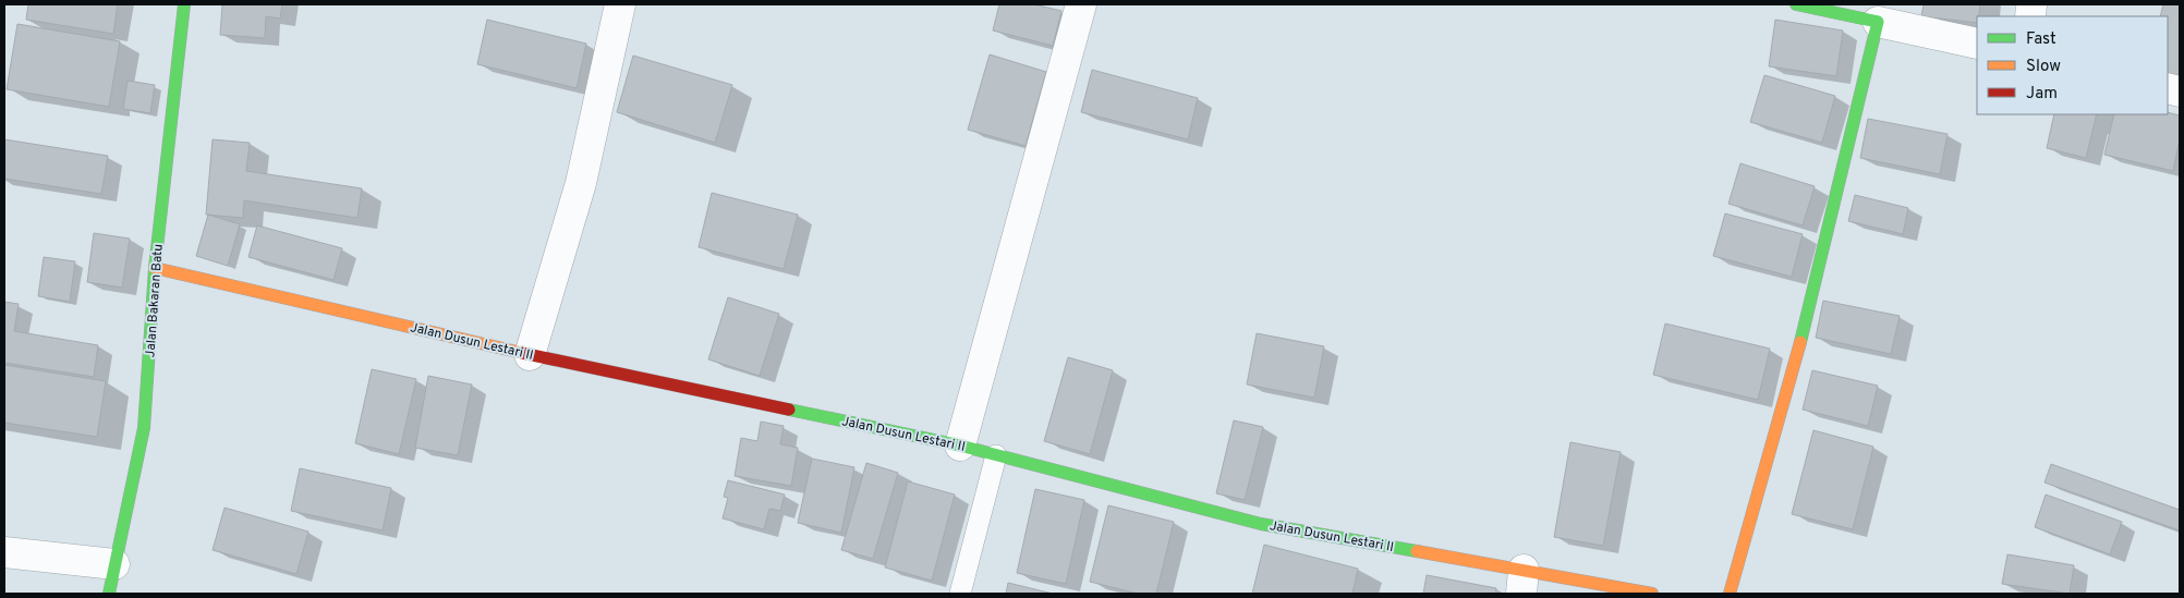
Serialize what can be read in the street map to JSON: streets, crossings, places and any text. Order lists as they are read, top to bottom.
{
  "streets": {
    "main road": ["Jalan Bakaran Batu", "Jalan Dusun Lestari II"]
  },
  "crossings": [
    ["Jalan Bakaran Batu", "Jalan Dusun Lestari II"]
  ],
  "legend": ["Fast", "Slow", "Jam"]
}
